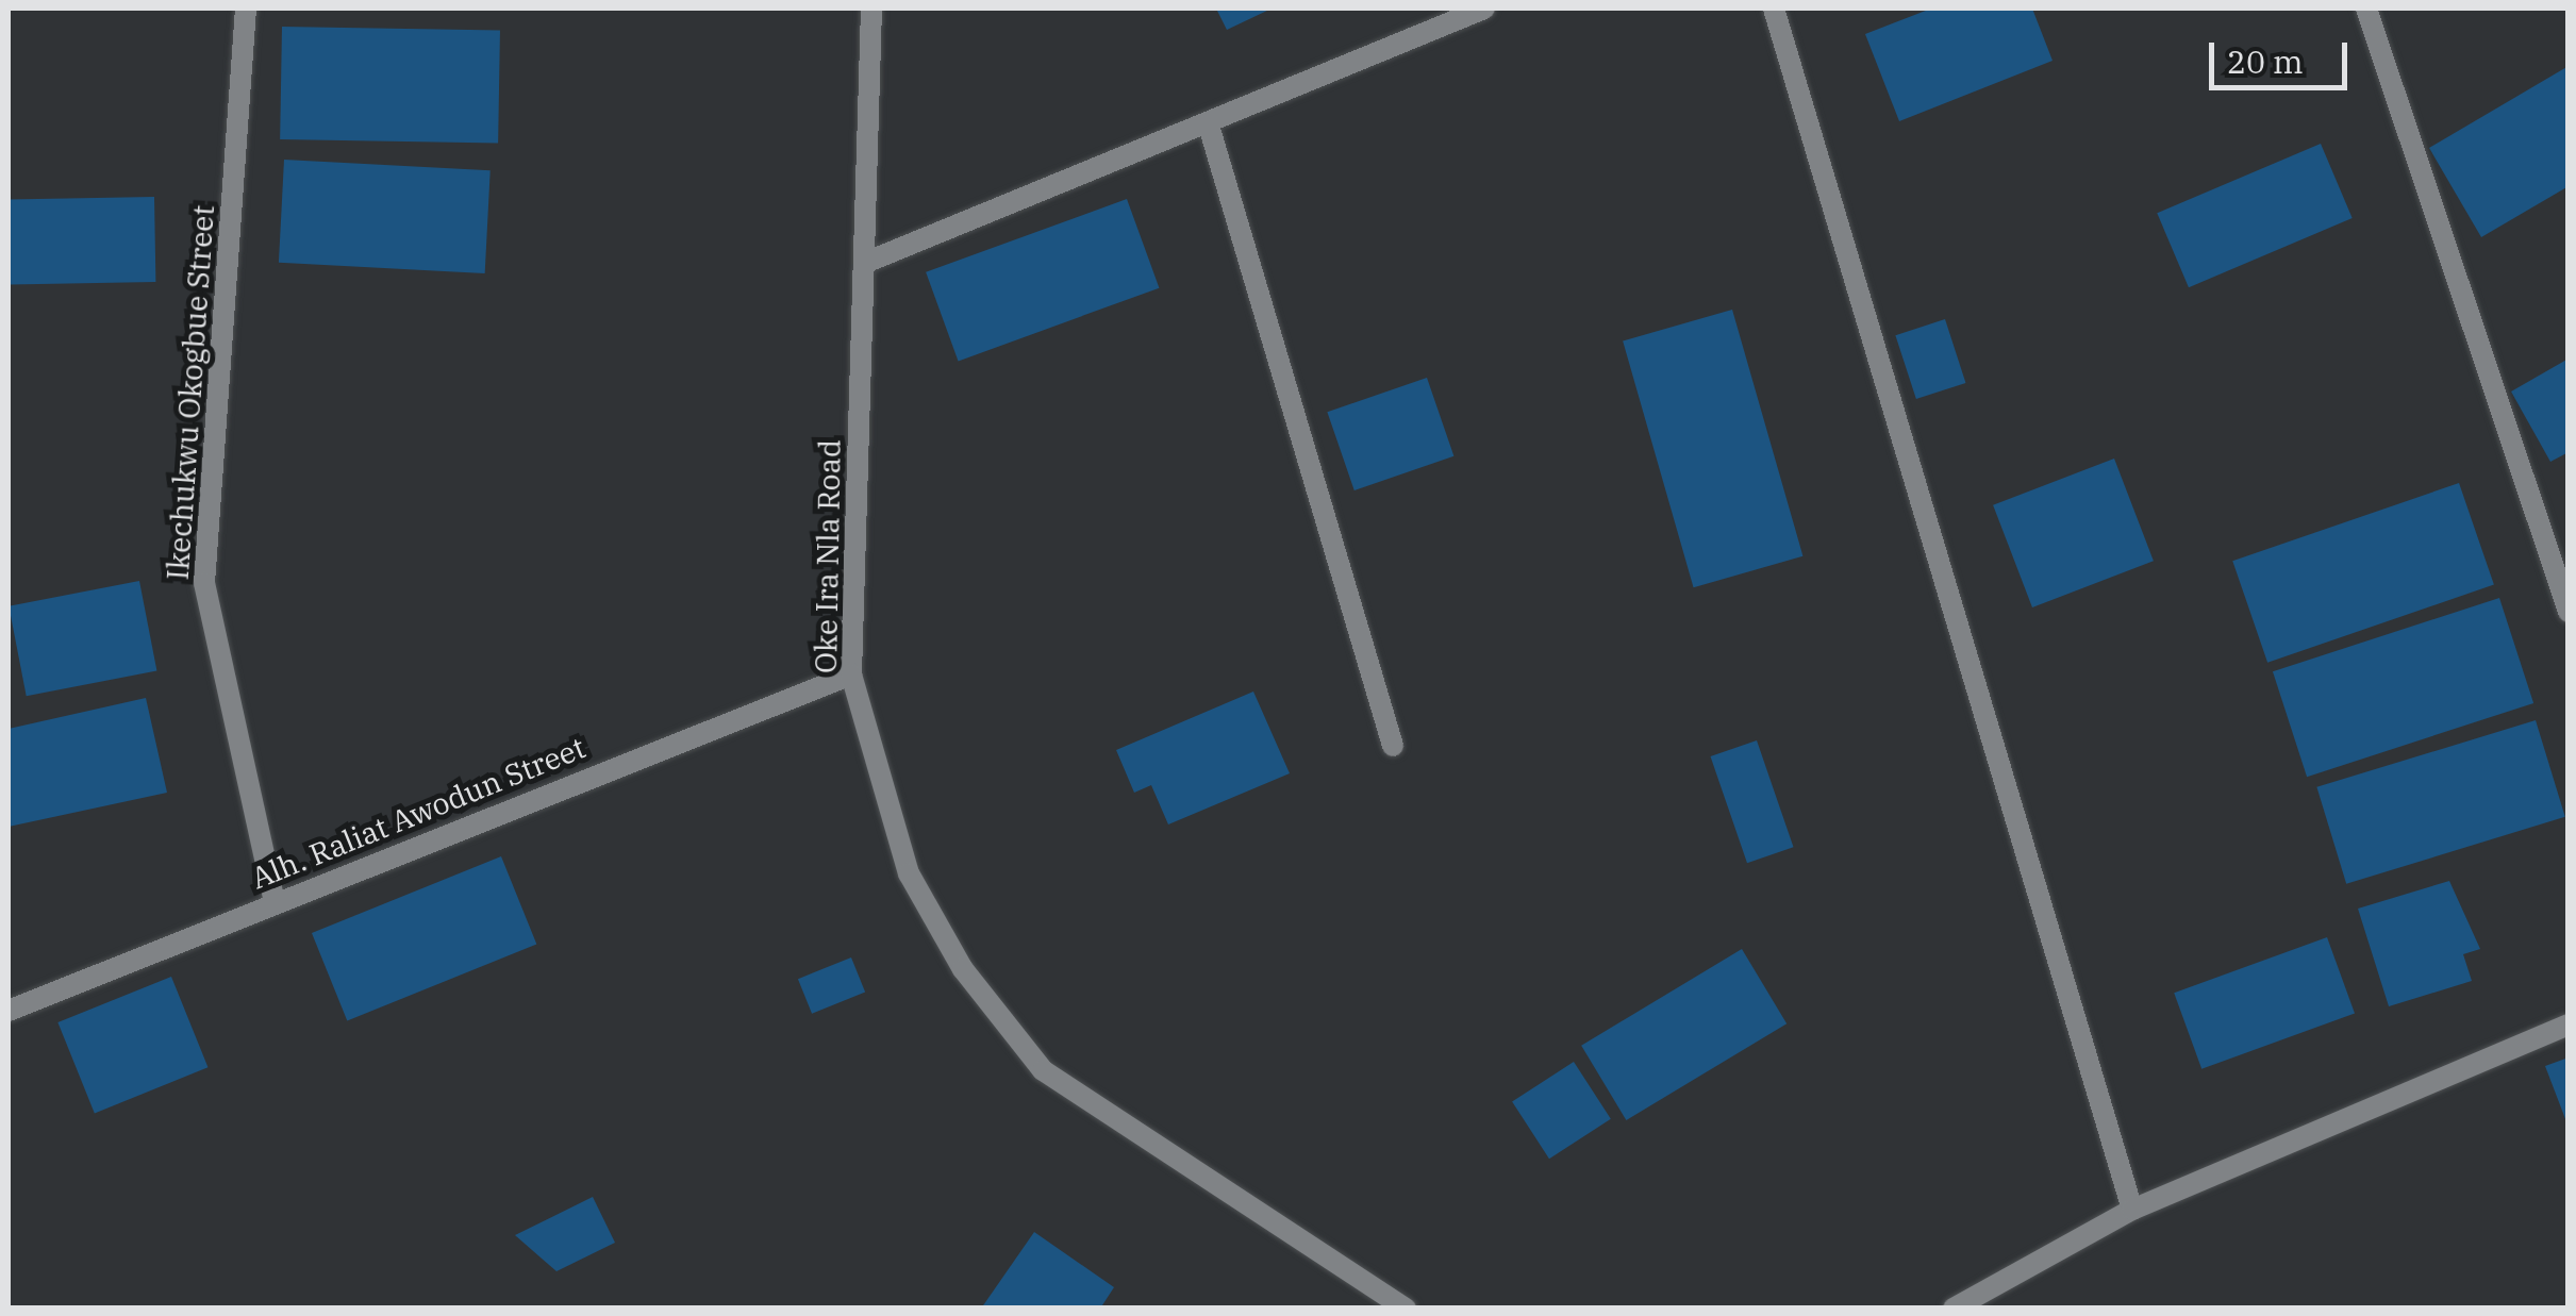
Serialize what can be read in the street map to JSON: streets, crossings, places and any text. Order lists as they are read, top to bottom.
{
  "streets": {
    "street": ["Ikechukwu Okogbue Street", "Oke Ira Nla Road", "Alh. Raliat Awodun Street"]
  },
  "crossings": [
    ["Ikechukwu Okogbue Street", "Alh. Raliat Awodun Street"],
    ["Oke Ira Nla Road", "Alh. Raliat Awodun Street"]
  ],
  "scale_bar": "20 m"
}
